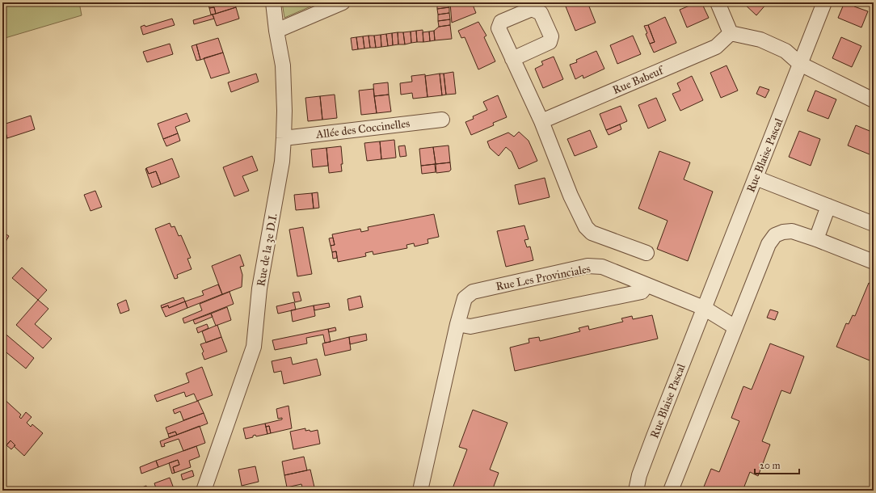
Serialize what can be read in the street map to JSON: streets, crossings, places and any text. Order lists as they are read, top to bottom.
{
  "streets": {
    "street": [
      "Rue Babeuf",
      "Allée des Coccinelles",
      "Rue Blaise Pascal",
      "Rue de la 3e D.I.",
      "Rue Les Provinciales"
    ]
  },
  "crossings": [
    ["Allée des Coccinelles", "Rue de la 3e D.I."],
    ["Rue Blaise Pascal", "Rue Les Provinciales"]
  ],
  "scale_bar": "20 m"
}
